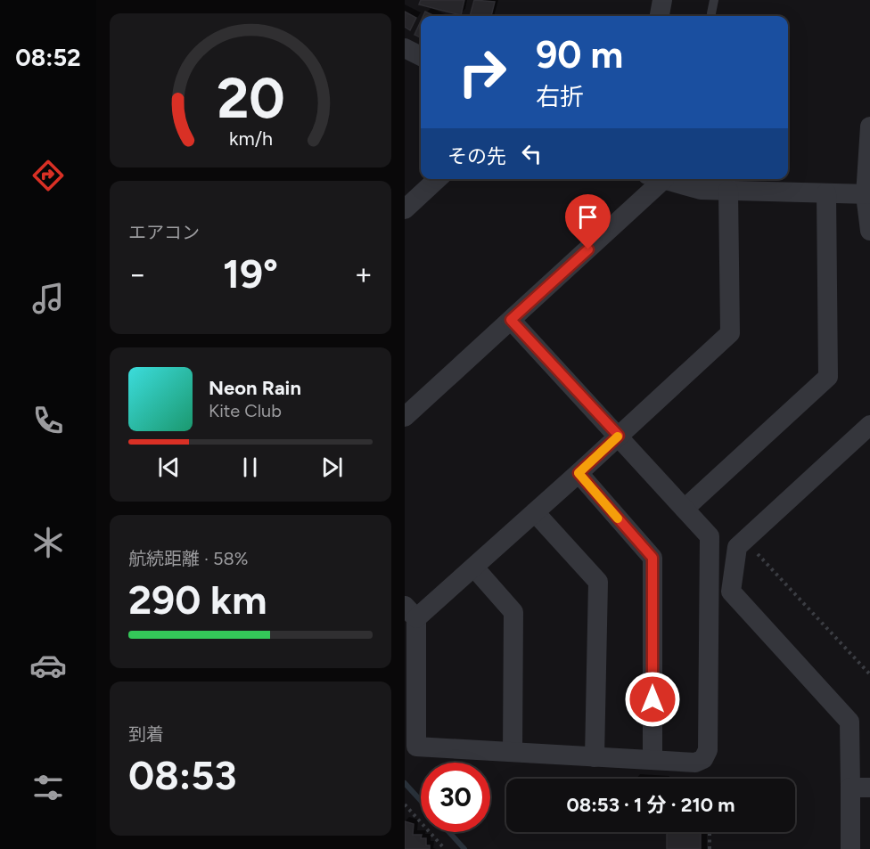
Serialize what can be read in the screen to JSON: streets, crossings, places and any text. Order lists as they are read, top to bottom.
{
  "page": {
    "tabs": "08:52",
    "turn": ["90 m", "右折"],
    "then": "その先",
    "tile": [
      "エアコン",
      ["航続距離 · 58%", "290 km"],
      ["到着", "08:53"]
    ],
    "heat": ["−", "19°", "+"],
    "song": ["Neon Rain", "Kite Club"],
    "limit": "30",
    "trip": "08:53 · 1 分 · 210 m",
    "gauge": ["20", "km/h"]
  }
}
